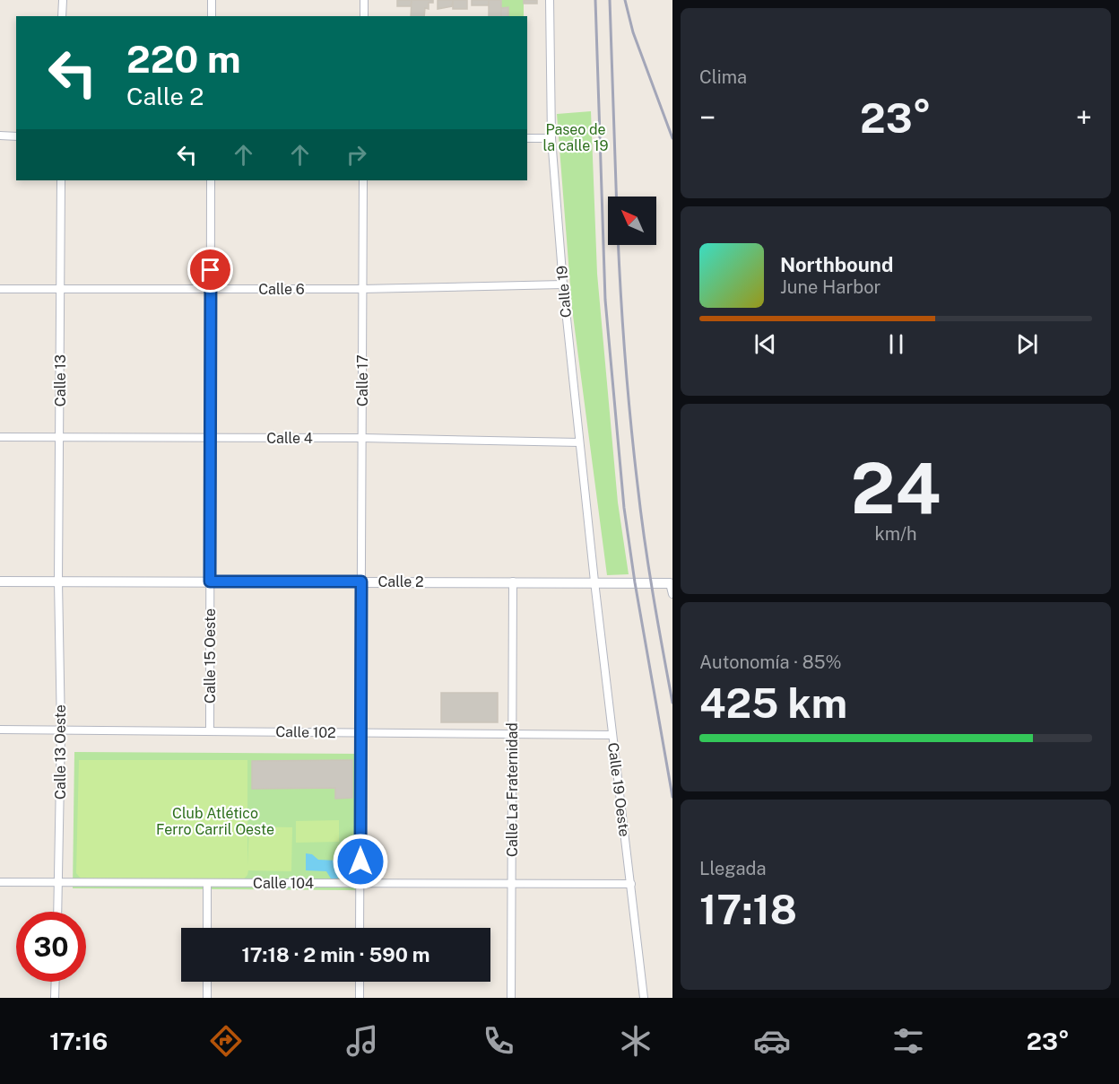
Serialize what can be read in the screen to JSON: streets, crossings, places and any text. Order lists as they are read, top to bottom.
{
  "streets": {
    "street": [
      "Calle 6",
      "Calle 19",
      "Calle 13",
      "Calle 17",
      "Calle 4",
      "Calle 2",
      "Calle 15 Oeste",
      "Calle 102",
      "Calle 13 Oeste",
      "Calle La Fraternidad",
      "Calle 19 Oeste",
      "Calle 104"
    ]
  },
  "crossings": [
    ["Calle 6", "Calle 19"],
    ["Calle 6", "Calle 13"],
    ["Calle 6", "Calle 17"],
    ["Calle 6", "Calle 15 Oeste"],
    ["Calle 19", "Calle 4"],
    ["Calle 19", "Calle 2"],
    ["Calle 19", "Calle 19 Oeste"],
    ["Calle 13", "Calle 4"],
    ["Calle 13", "Calle 2"],
    ["Calle 13", "Calle 13 Oeste"],
    ["Calle 17", "Calle 4"],
    ["Calle 17", "Calle 2"],
    ["Calle 17", "Calle 102"],
    ["Calle 17", "Calle 104"],
    ["Calle 4", "Calle 15 Oeste"],
    ["Calle 2", "Calle 15 Oeste"],
    ["Calle 2", "Calle 13 Oeste"],
    ["Calle 2", "Calle La Fraternidad"],
    ["Calle 2", "Calle 19 Oeste"],
    ["Calle 15 Oeste", "Calle 102"],
    ["Calle 102", "Calle 13 Oeste"],
    ["Calle 102", "Calle La Fraternidad"],
    ["Calle 102", "Calle 19 Oeste"],
    ["Calle 13 Oeste", "Calle 104"],
    ["Calle La Fraternidad", "Calle 104"],
    ["Calle 19 Oeste", "Calle 104"]
  ],
  "parks": ["Paseo de la calle 19", "Club Atlético Ferro Carril Oeste"],
  "north": "top left",
  "page": {
    "tile": [
      "Clima",
      ["24", "km/h"],
      ["Autonomía · 85%", "425 km"],
      ["Llegada", "17:18"]
    ],
    "turn": ["220 m", "Calle 2"],
    "heat": ["−", "23°", "+"],
    "song": ["Northbound", "June Harbor"],
    "limit": "30",
    "trip": "17:18 · 2 min · 590 m",
    "tabs": ["17:16", "23°"]
  }
}
